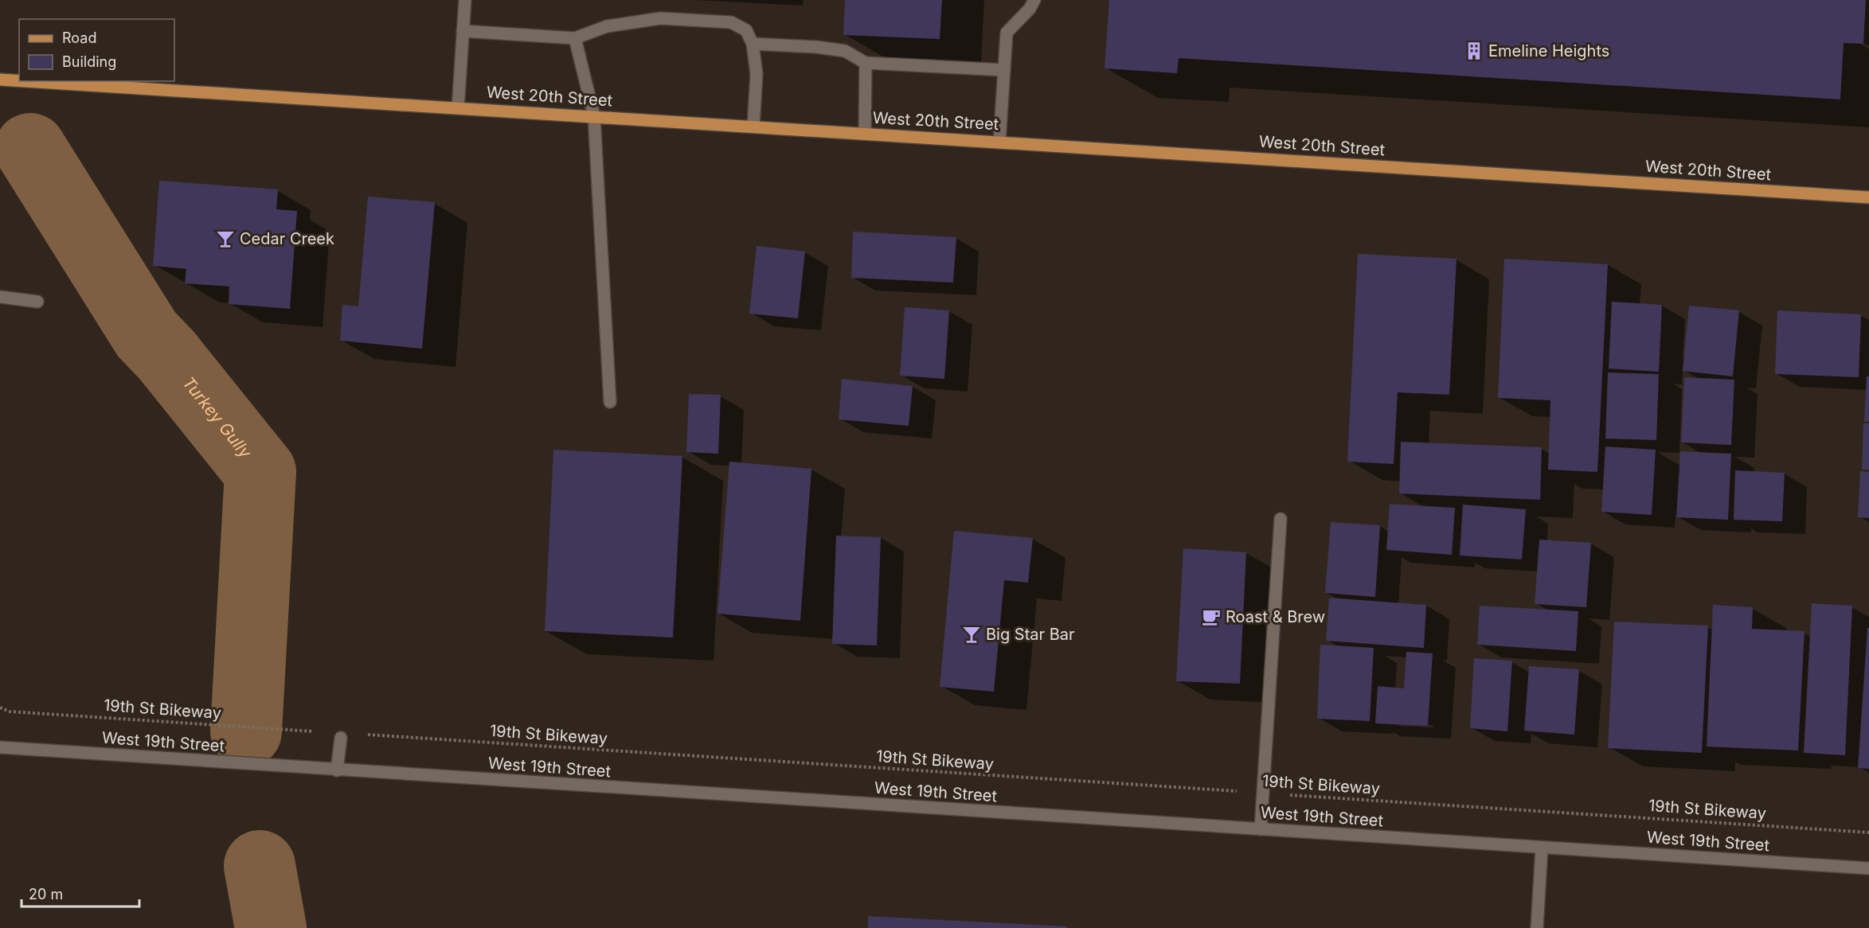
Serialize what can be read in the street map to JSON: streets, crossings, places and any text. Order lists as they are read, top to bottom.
{
  "streets": {
    "main road": ["West 20th Street"],
    "street": ["West 19th Street"],
    "path": ["19th St Bikeway"]
  },
  "water": ["Turkey Gully"],
  "places": {
    "building": ["Emeline Heights"],
    "bar": ["Cedar Creek", "Big Star Bar"],
    "cafe": ["Roast & Brew"]
  },
  "legend": ["Road", "Building"],
  "scale_bar": "20 m"
}
